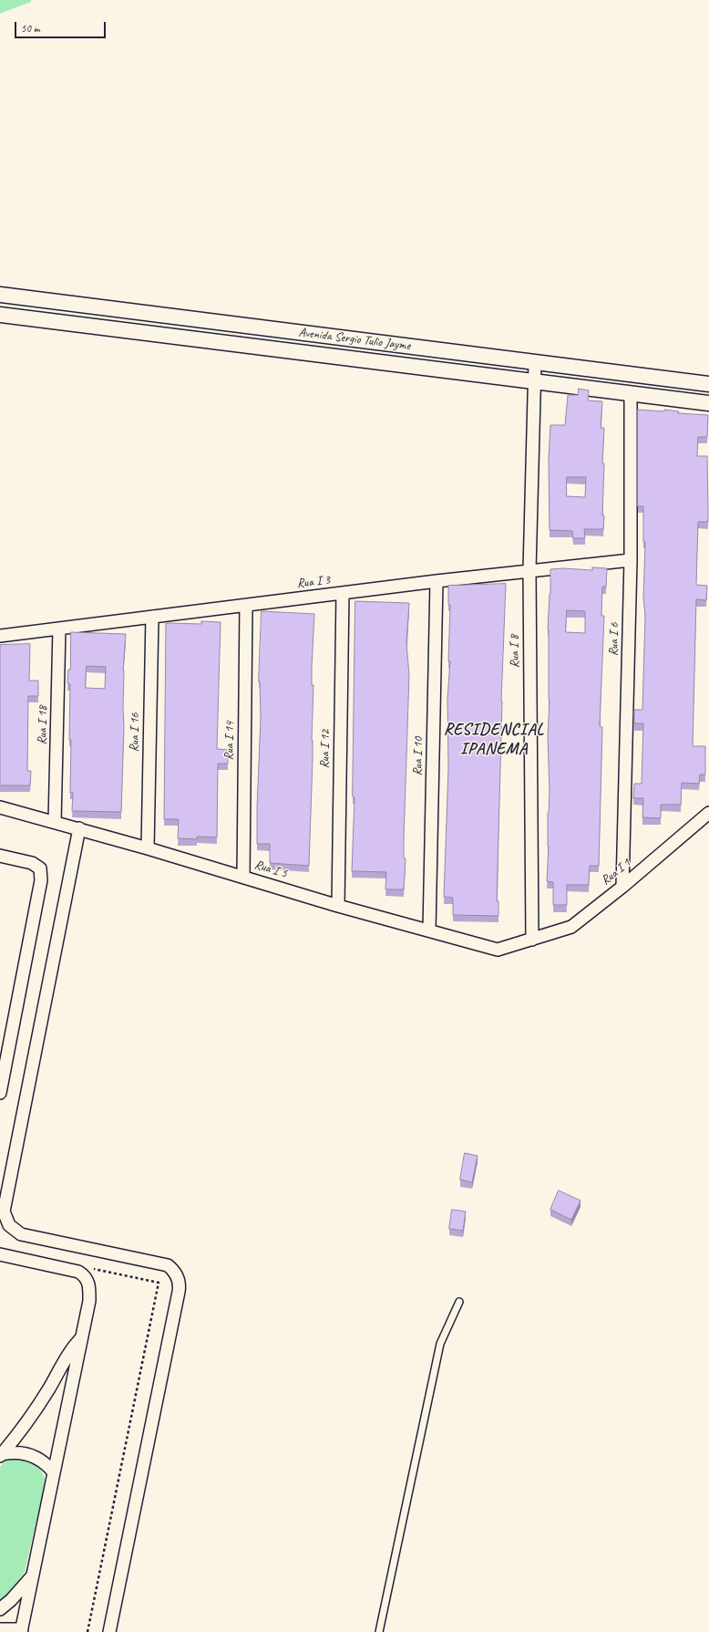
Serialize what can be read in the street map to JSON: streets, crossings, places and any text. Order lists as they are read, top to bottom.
{
  "streets": {
    "street": [
      "Avenida Sergio Tulio Jayme",
      "Rua I 3",
      "Rua I 6",
      "Rua I 8",
      "Rua I 18",
      "Rua I 16",
      "Rua I 14",
      "Rua I 12",
      "Rua I 10",
      "Rua I 5",
      "Rua I 1"
    ]
  },
  "crossings": [
    ["Avenida Sergio Tulio Jayme", "Rua I 6"],
    ["Avenida Sergio Tulio Jayme", "Rua I 8"],
    ["Rua I 3", "Rua I 6"],
    ["Rua I 3", "Rua I 8"],
    ["Rua I 3", "Rua I 18"],
    ["Rua I 3", "Rua I 16"],
    ["Rua I 3", "Rua I 14"],
    ["Rua I 3", "Rua I 12"],
    ["Rua I 3", "Rua I 10"],
    ["Rua I 6", "Rua I 1"],
    ["Rua I 8", "Rua I 5"],
    ["Rua I 8", "Rua I 1"],
    ["Rua I 18", "Rua I 5"],
    ["Rua I 16", "Rua I 5"],
    ["Rua I 14", "Rua I 5"],
    ["Rua I 12", "Rua I 5"],
    ["Rua I 10", "Rua I 5"],
    ["Rua I 5", "Rua I 1"]
  ],
  "districts": ["RESIDENCIAL IPANEMA"],
  "scale_bar": "50 m"
}
